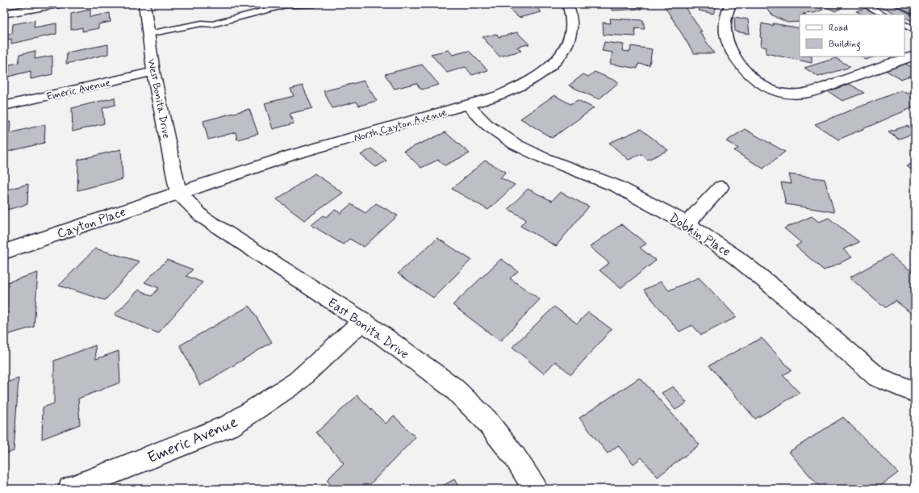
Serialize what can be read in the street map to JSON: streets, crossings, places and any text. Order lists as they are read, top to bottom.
{
  "streets": {
    "street": [
      "Emeric Avenue",
      "West Bonita Drive",
      "North Cayton Avenue",
      "Cayton Place",
      "Dobkin Place",
      "East Bonita Drive"
    ]
  },
  "crossings": [
    ["Emeric Avenue", "West Bonita Drive"],
    ["Emeric Avenue", "East Bonita Drive"],
    ["West Bonita Drive", "North Cayton Avenue"],
    ["West Bonita Drive", "Cayton Place"],
    ["West Bonita Drive", "East Bonita Drive"],
    ["North Cayton Avenue", "Cayton Place"],
    ["North Cayton Avenue", "Dobkin Place"],
    ["North Cayton Avenue", "East Bonita Drive"],
    ["Cayton Place", "East Bonita Drive"]
  ],
  "legend": ["Road", "Building"]
}
